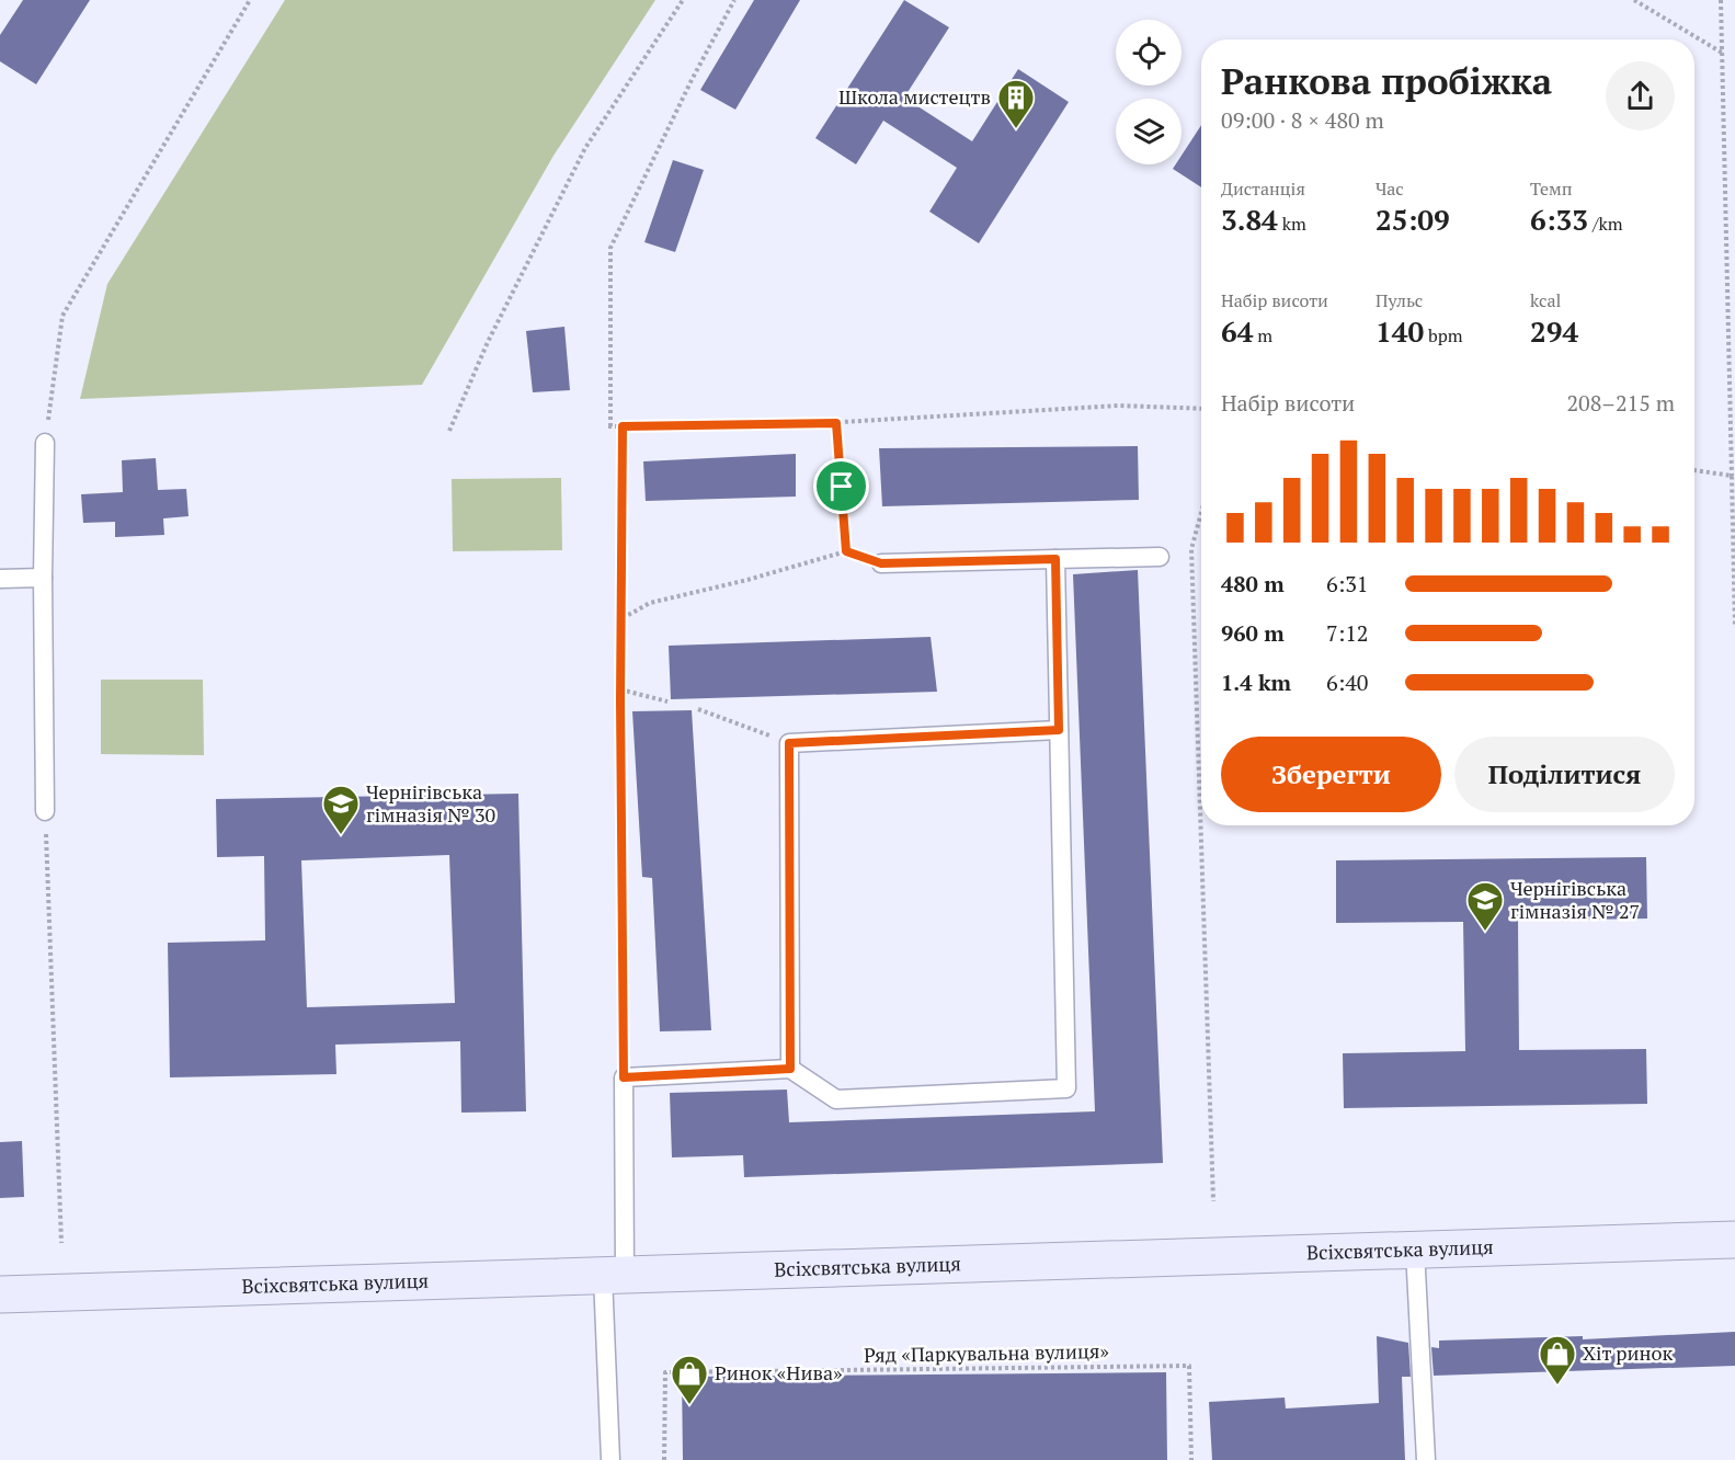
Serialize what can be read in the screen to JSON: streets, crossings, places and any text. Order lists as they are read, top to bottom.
{
  "streets": {
    "street": ["Всіхсвятська вулиця"],
    "path": ["Ряд «Паркувальна вулиця»"]
  },
  "places": {
    "building": ["Школа мистецтв"],
    "school or university": ["Чернігівська гімназія № 30", "Чернігівська гімназія № 27"],
    "shop": ["Хіт ринок", "Ринок «Нива»"]
  },
  "page": {
    "heading": ["Ранкова пробіжка", "09:00 · 8 × 480 m"],
    "stats": [
      ["Дистанція", "3.84 km"],
      ["Час", "25:09"],
      ["Темп", "6:33 /km"],
      ["Набір висоти", "64 m"],
      ["Пульс", "140 bpm"],
      ["kcal", "294"]
    ],
    "chart": ["Набір висоти", "208–215 m"],
    "list": [
      {
        "name": "480 m",
        "note": "6:31"
      },
      {
        "name": "960 m",
        "note": "7:12"
      },
      {
        "name": "1.4 km",
        "note": "6:40"
      }
    ],
    "buttons": ["Зберегти", "Поділитися"]
  }
}
